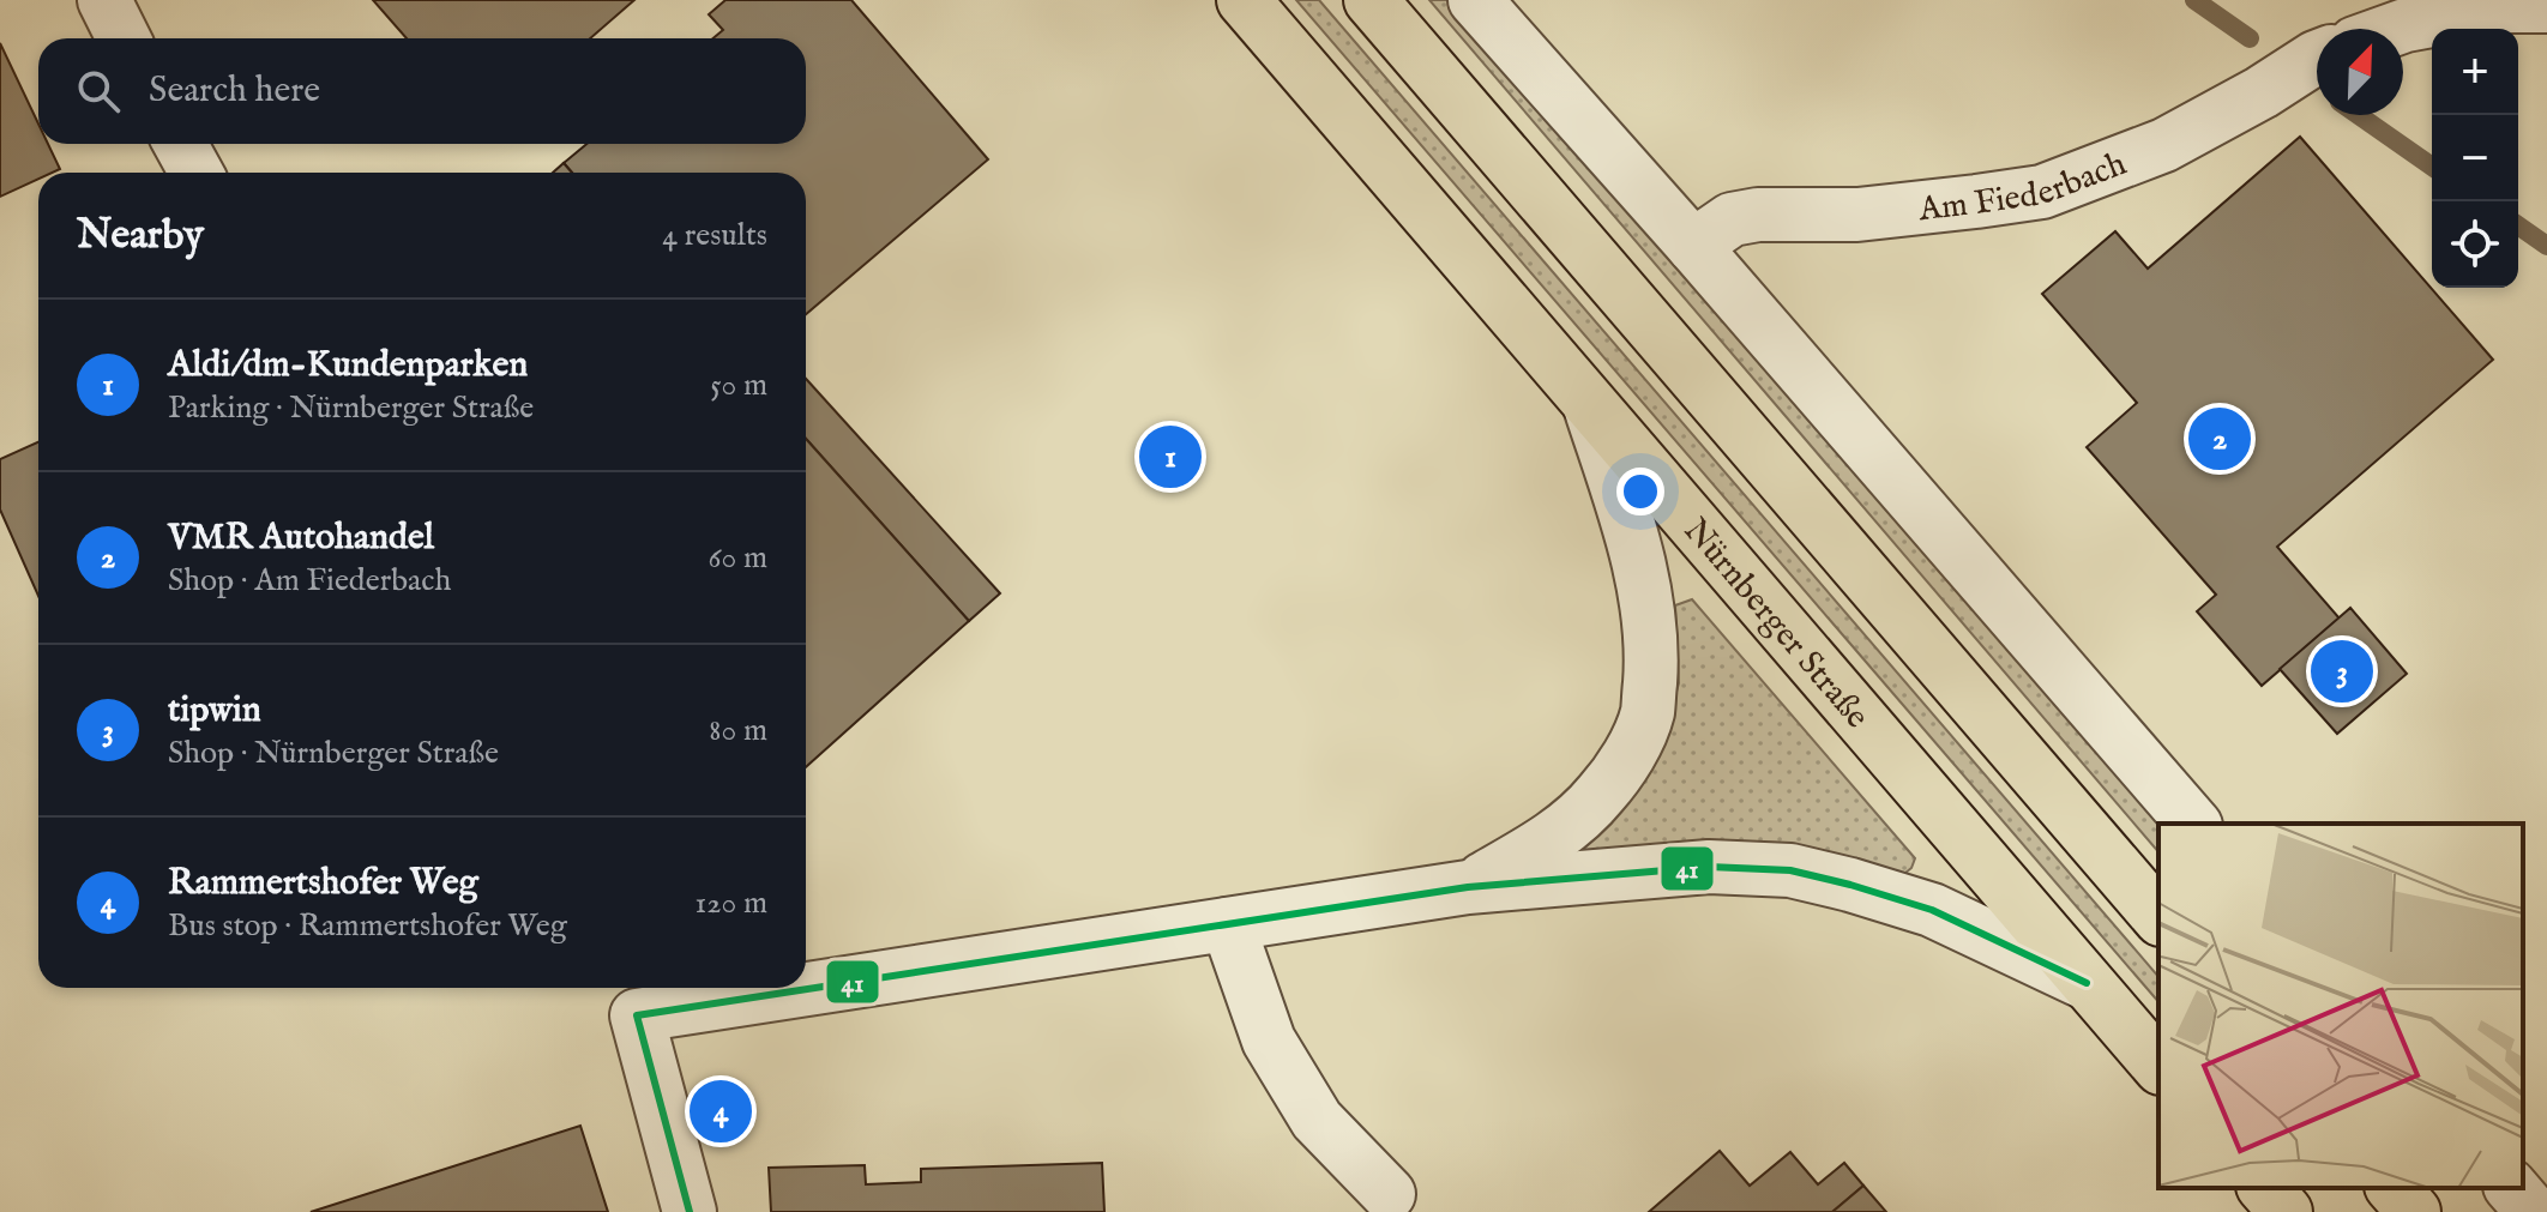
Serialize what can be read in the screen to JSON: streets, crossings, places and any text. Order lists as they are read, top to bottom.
{
  "streets": {
    "main road": ["Nürnberger Straße"],
    "street": ["Am Fiederbach"]
  },
  "lines": ["transit line 41"],
  "north": "top right",
  "page": {
    "map_buttons": ["+", "−"],
    "search": "Search here",
    "heading": ["Nearby", "4 results"],
    "list": [
      {
        "mark": "1",
        "name": "Aldi/dm-Kundenparken",
        "note": "Parking · Nürnberger Straße",
        "value": "50 m"
      },
      {
        "mark": "2",
        "name": "VMR Autohandel",
        "note": "Shop · Am Fiederbach",
        "value": "60 m"
      },
      {
        "mark": "3",
        "name": "tipwin",
        "note": "Shop · Nürnberger Straße",
        "value": "80 m"
      },
      {
        "mark": "4",
        "name": "Rammertshofer Weg",
        "note": "Bus stop · Rammertshofer Weg",
        "value": "120 m"
      }
    ],
    "pins": [
      "2",
      "1",
      "3",
      "4"
    ]
  }
}
